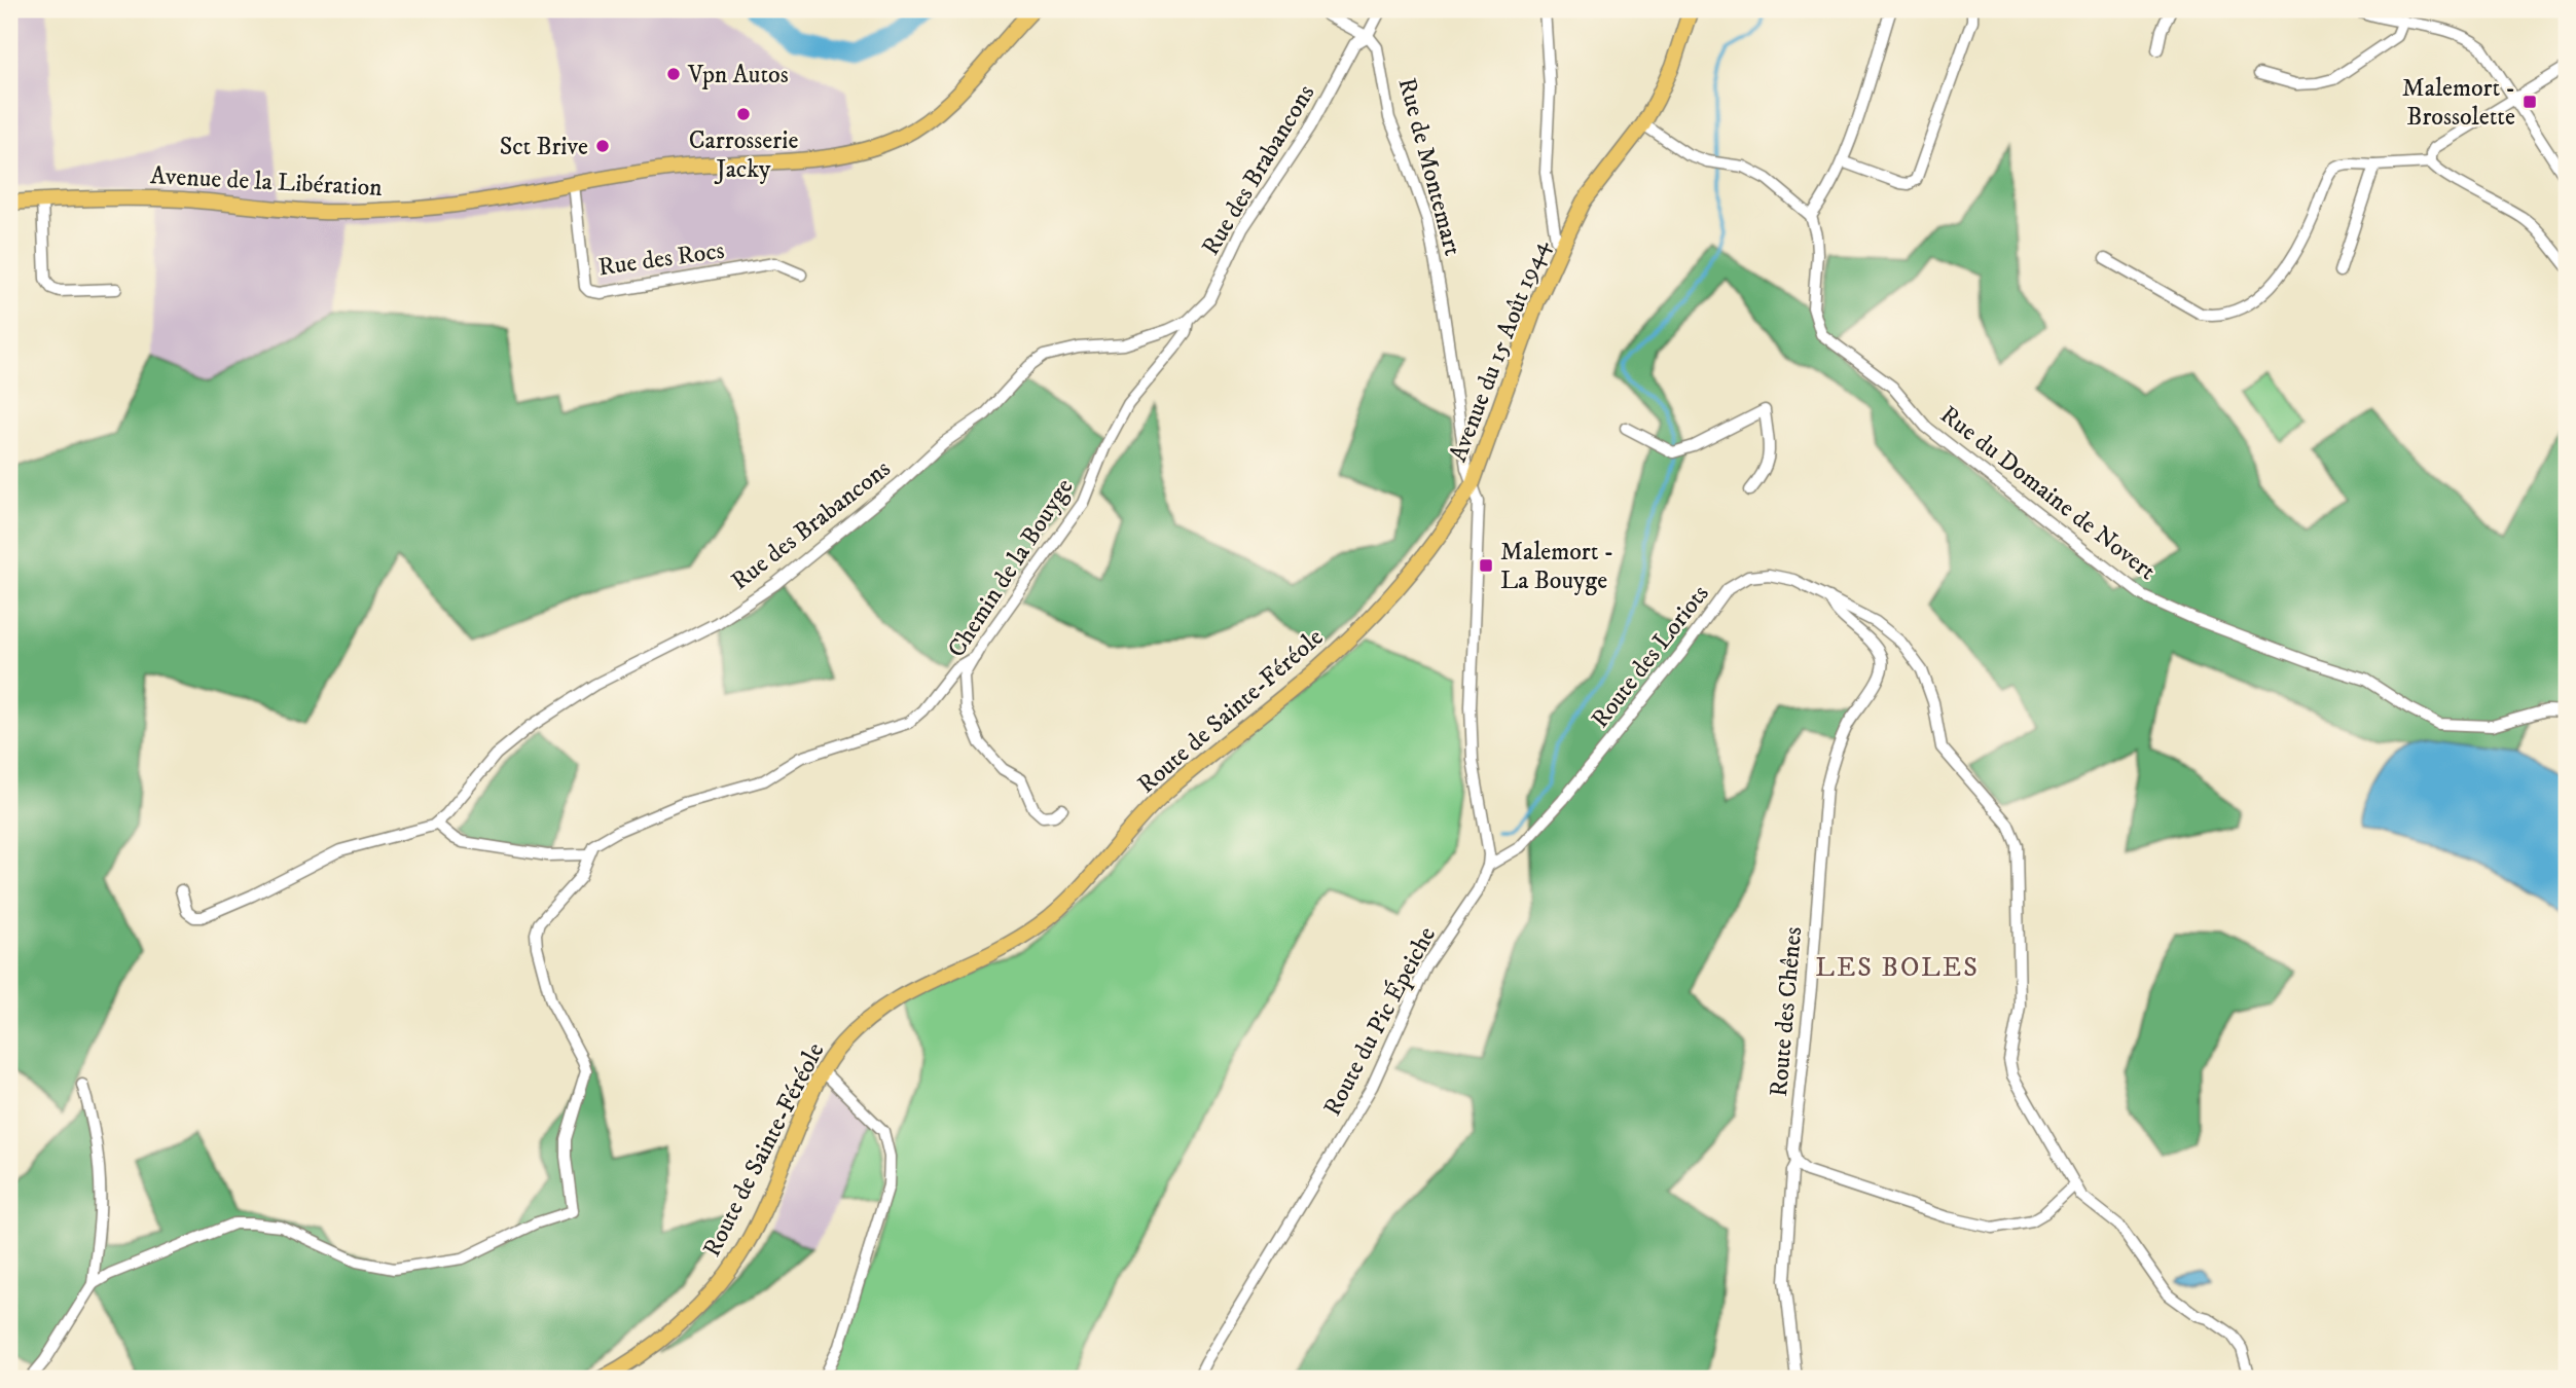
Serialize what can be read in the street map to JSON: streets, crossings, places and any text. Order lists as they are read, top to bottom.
{
  "streets": {
    "main road": ["Avenue de la Libération", "Avenue du 15 Août 1944", "Route de Sainte-Féréole"],
    "street": [
      "Rue de Montemart",
      "Rue des Brabancons",
      "Rue des Rocs",
      "Rue du Domaine de Novert",
      "Chemin de la Bouyge",
      "Route des Loriots",
      "Route des Chênes",
      "Route du Pic Épeiche"
    ]
  },
  "crossings": [
    ["Rue de Montemart", "Rue des Brabancons"],
    ["Rue de Montemart", "Avenue du 15 Août 1944"],
    ["Rue de Montemart", "Route de Sainte-Féréole"],
    ["Rue des Brabancons", "Chemin de la Bouyge"],
    ["Avenue de la Libération", "Rue des Rocs"],
    ["Avenue du 15 Août 1944", "Route de Sainte-Féréole"],
    ["Route des Loriots", "Route des Chênes"],
    ["Route des Loriots", "Route du Pic Épeiche"]
  ],
  "districts": ["LES BOLES"],
  "places": {
    "other": ["Vpn Autos", "Carrosserie Jacky", "Sct Brive"],
    "transit": ["Malemort - Brossolette", "Malemort - La Bouyge"]
  }
}
